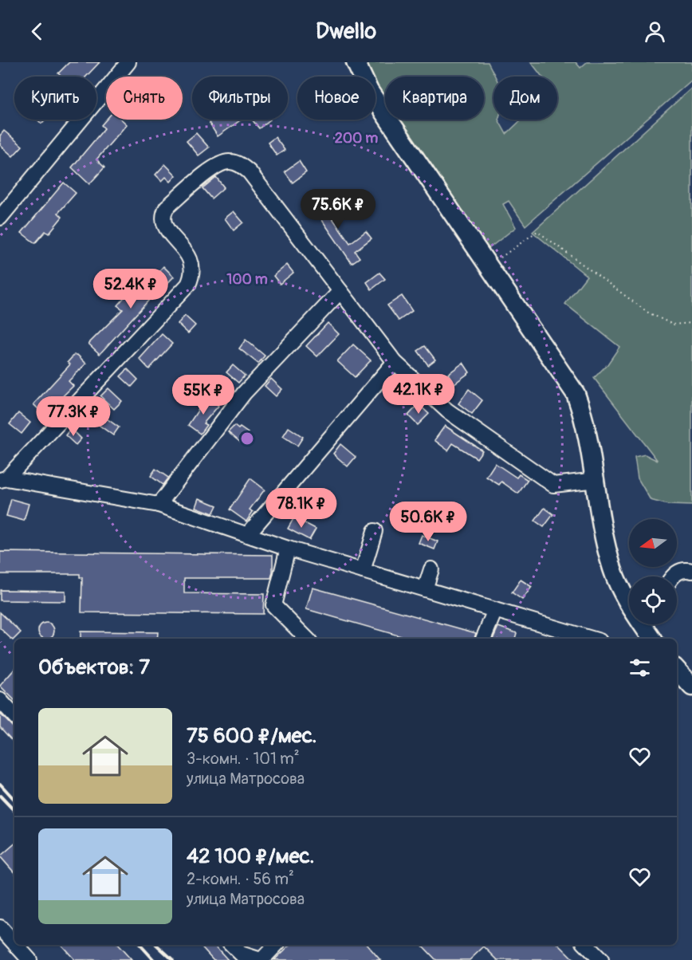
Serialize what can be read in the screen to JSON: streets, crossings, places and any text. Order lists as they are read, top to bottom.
{
  "north": "left",
  "page": {
    "header": "Dwello",
    "chip": [
      "Купить",
      "Снять",
      "Фильтры",
      "Новое",
      "Квартира",
      "Дом"
    ],
    "price": [
      "75.6K ₽",
      "52.4K ₽",
      "42.1K ₽",
      "55K ₽",
      "77.3K ₽",
      "78.1K ₽",
      "50.6K ₽"
    ],
    "heading": "Объектов: 7",
    "list": [
      {
        "name": "75 600 ₽/мес.",
        "note": "3-комн. · 101 m² · улица Матросова"
      },
      {
        "name": "42 100 ₽/мес.",
        "note": "2-комн. · 56 m² · улица Матросова"
      }
    ]
  },
  "rings": ["200 m", "100 m"]
}
